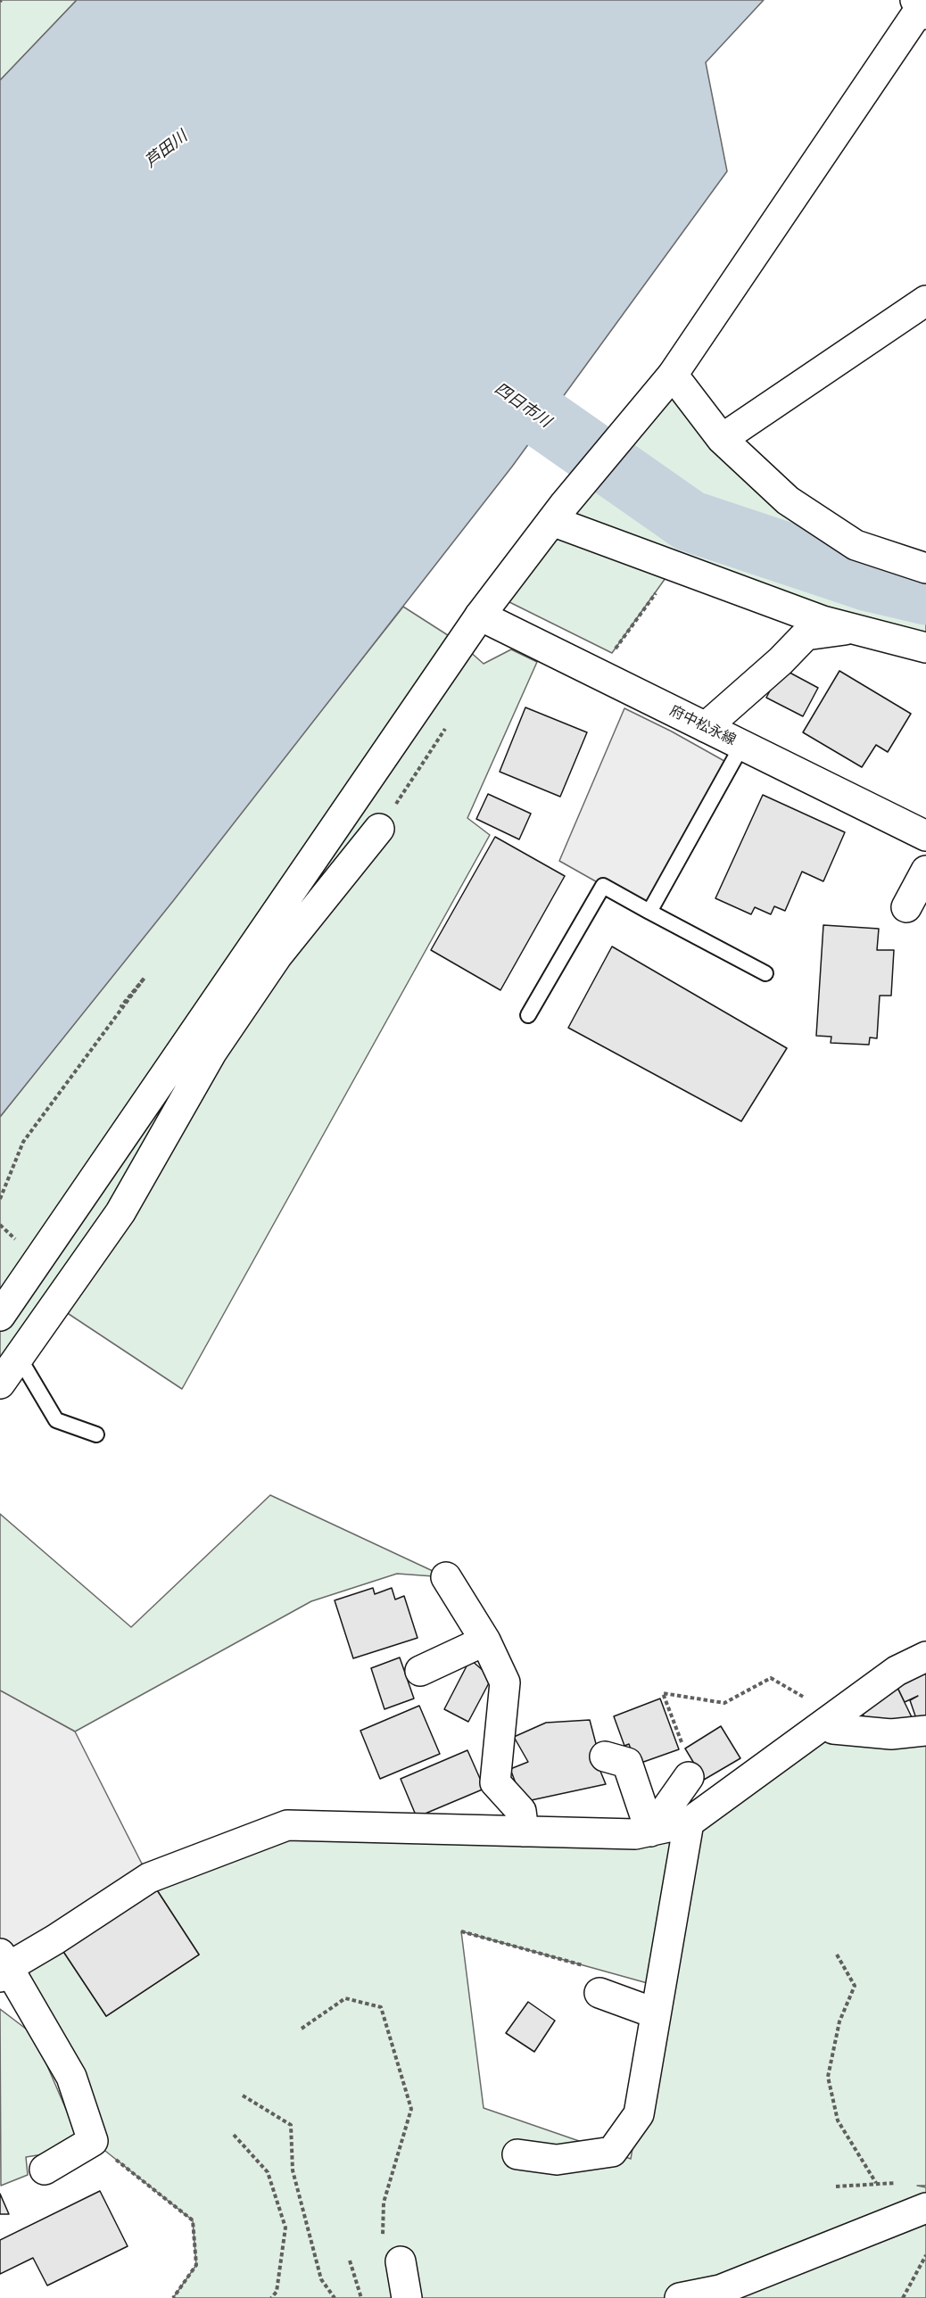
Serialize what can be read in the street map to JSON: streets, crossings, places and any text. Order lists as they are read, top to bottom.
{
  "streets": {
    "street": ["府中松永線"]
  },
  "water": ["芦田川", "四日市川"]
}
